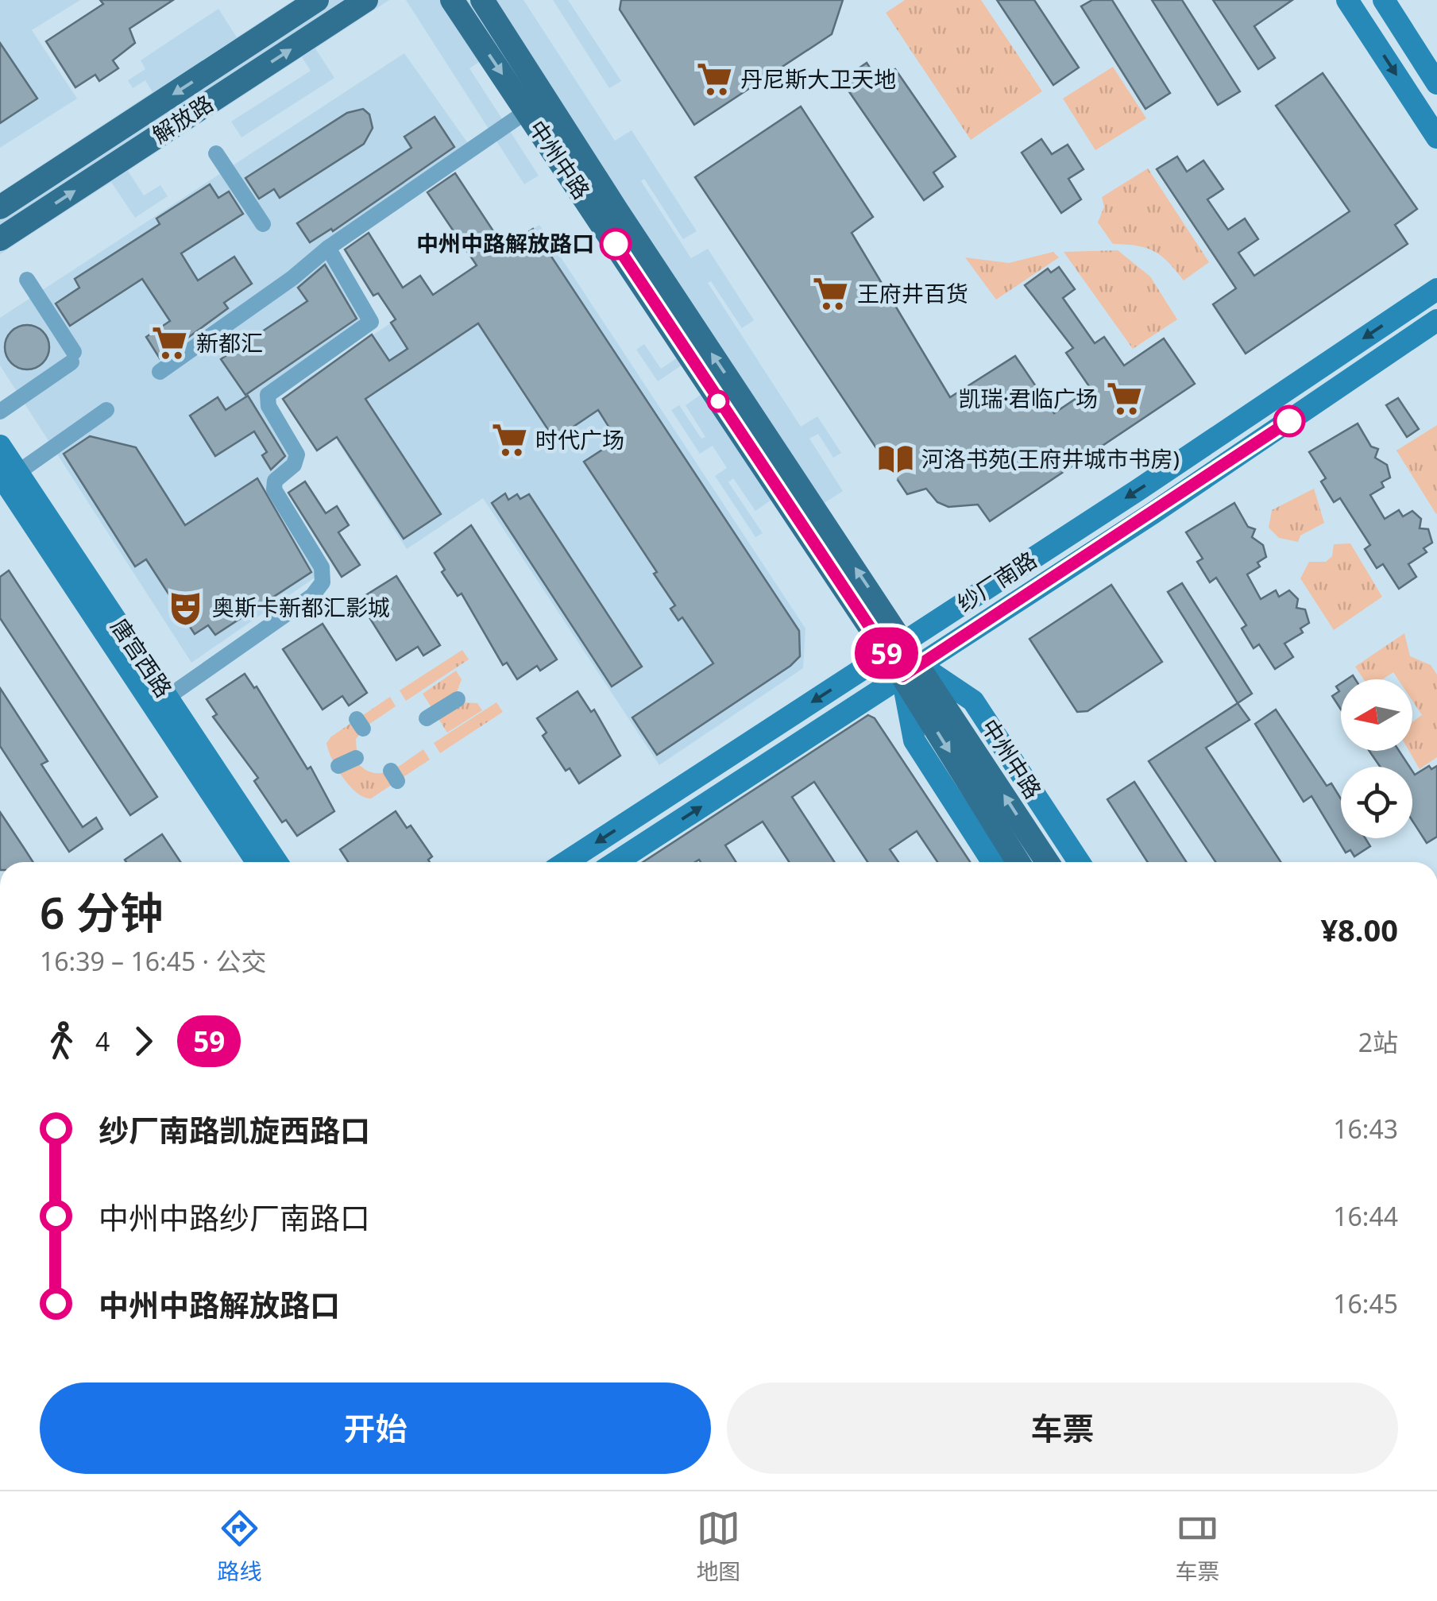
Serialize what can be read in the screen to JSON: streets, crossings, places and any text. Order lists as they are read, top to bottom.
{
  "streets": {
    "main road": [
      "解放路",
      "中州中路",
      "纱厂南路",
      "唐宫西路"
    ]
  },
  "crossings": [
    ["中州中路", "纱厂南路"]
  ],
  "places": {
    "supermarket": [
      "丹尼斯大卫天地",
      "王府井百货",
      "新都汇",
      "凯瑞·君临广场",
      "时代广场"
    ],
    "other": ["中州中路解放路口"],
    "library": ["河洛书苑(王府井城市书房)"],
    "theatre": ["奥斯卡新都汇影城"]
  },
  "lines": ["bus line 59"],
  "north": "left",
  "page": {
    "on_map": "59",
    "heading": ["6 分钟", "16:39 – 16:45 · 公交", "¥8.00"],
    "legs": ["4", "59", "2站"],
    "list": [
      {
        "name": "纱厂南路凯旋西路口",
        "value": "16:43"
      },
      {
        "name": "中州中路纱厂南路口",
        "value": "16:44"
      },
      {
        "name": "中州中路解放路口",
        "value": "16:45"
      }
    ],
    "buttons": ["开始", "车票"],
    "tabs": ["路线", "地图", "车票"]
  }
}
